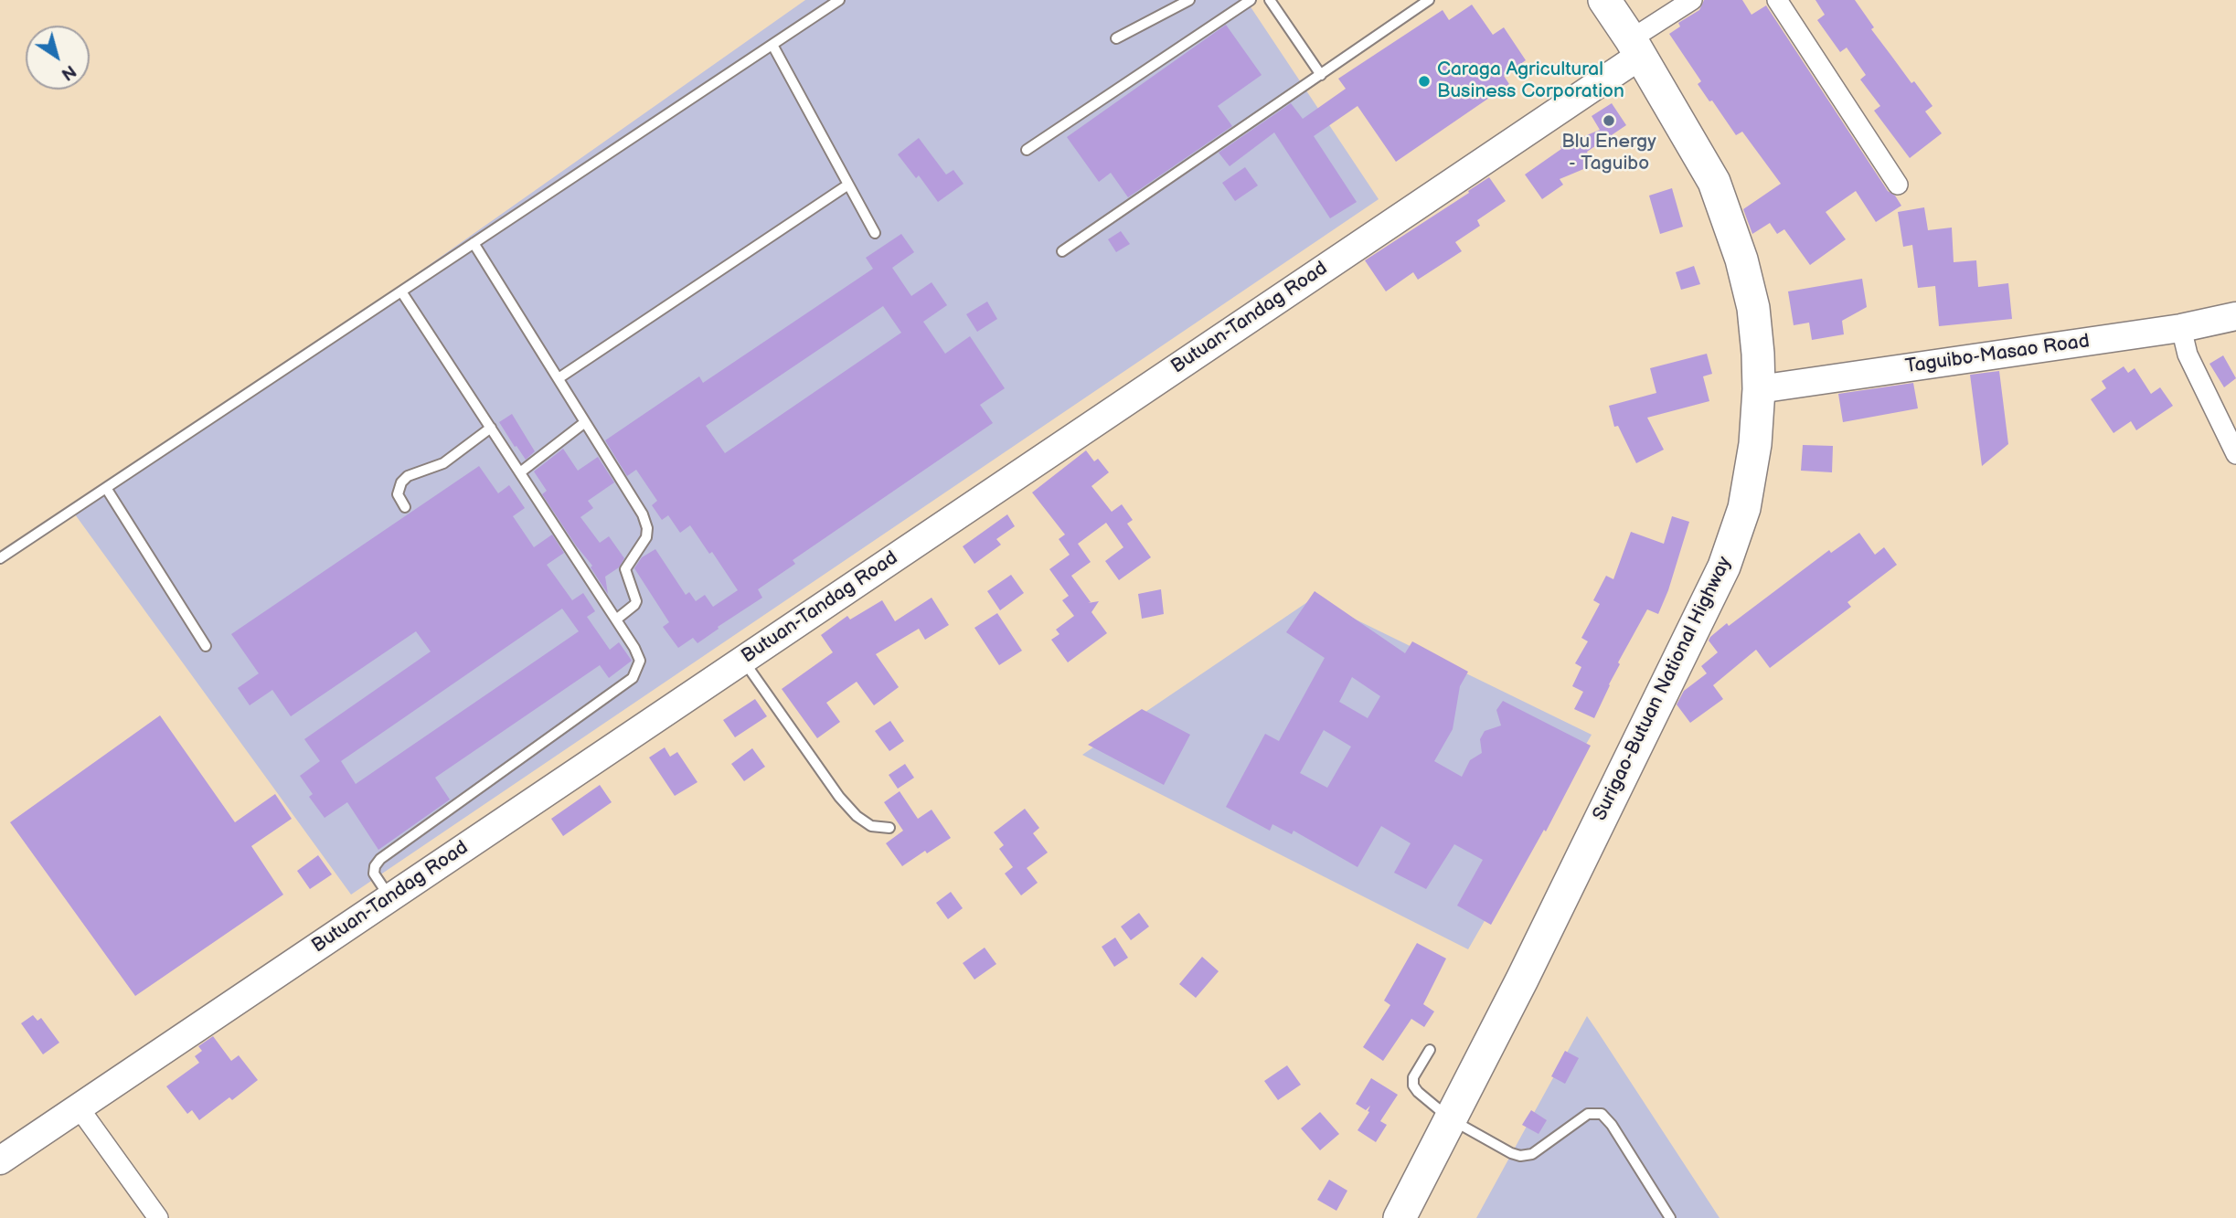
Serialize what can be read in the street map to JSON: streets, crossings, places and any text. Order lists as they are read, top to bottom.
{
  "streets": {
    "highway": ["Surigao-Butuan National Highway"],
    "main road": ["Butuan-Tandag Road", "Taguibo-Masao Road"]
  },
  "crossings": [
    ["Butuan-Tandag Road", "Surigao-Butuan National Highway"],
    ["Taguibo-Masao Road", "Surigao-Butuan National Highway"]
  ],
  "places": ["Caraga Agricultural Business Corporation", "Blu Energy - Taguibo"],
  "north": "bottom right"
}
